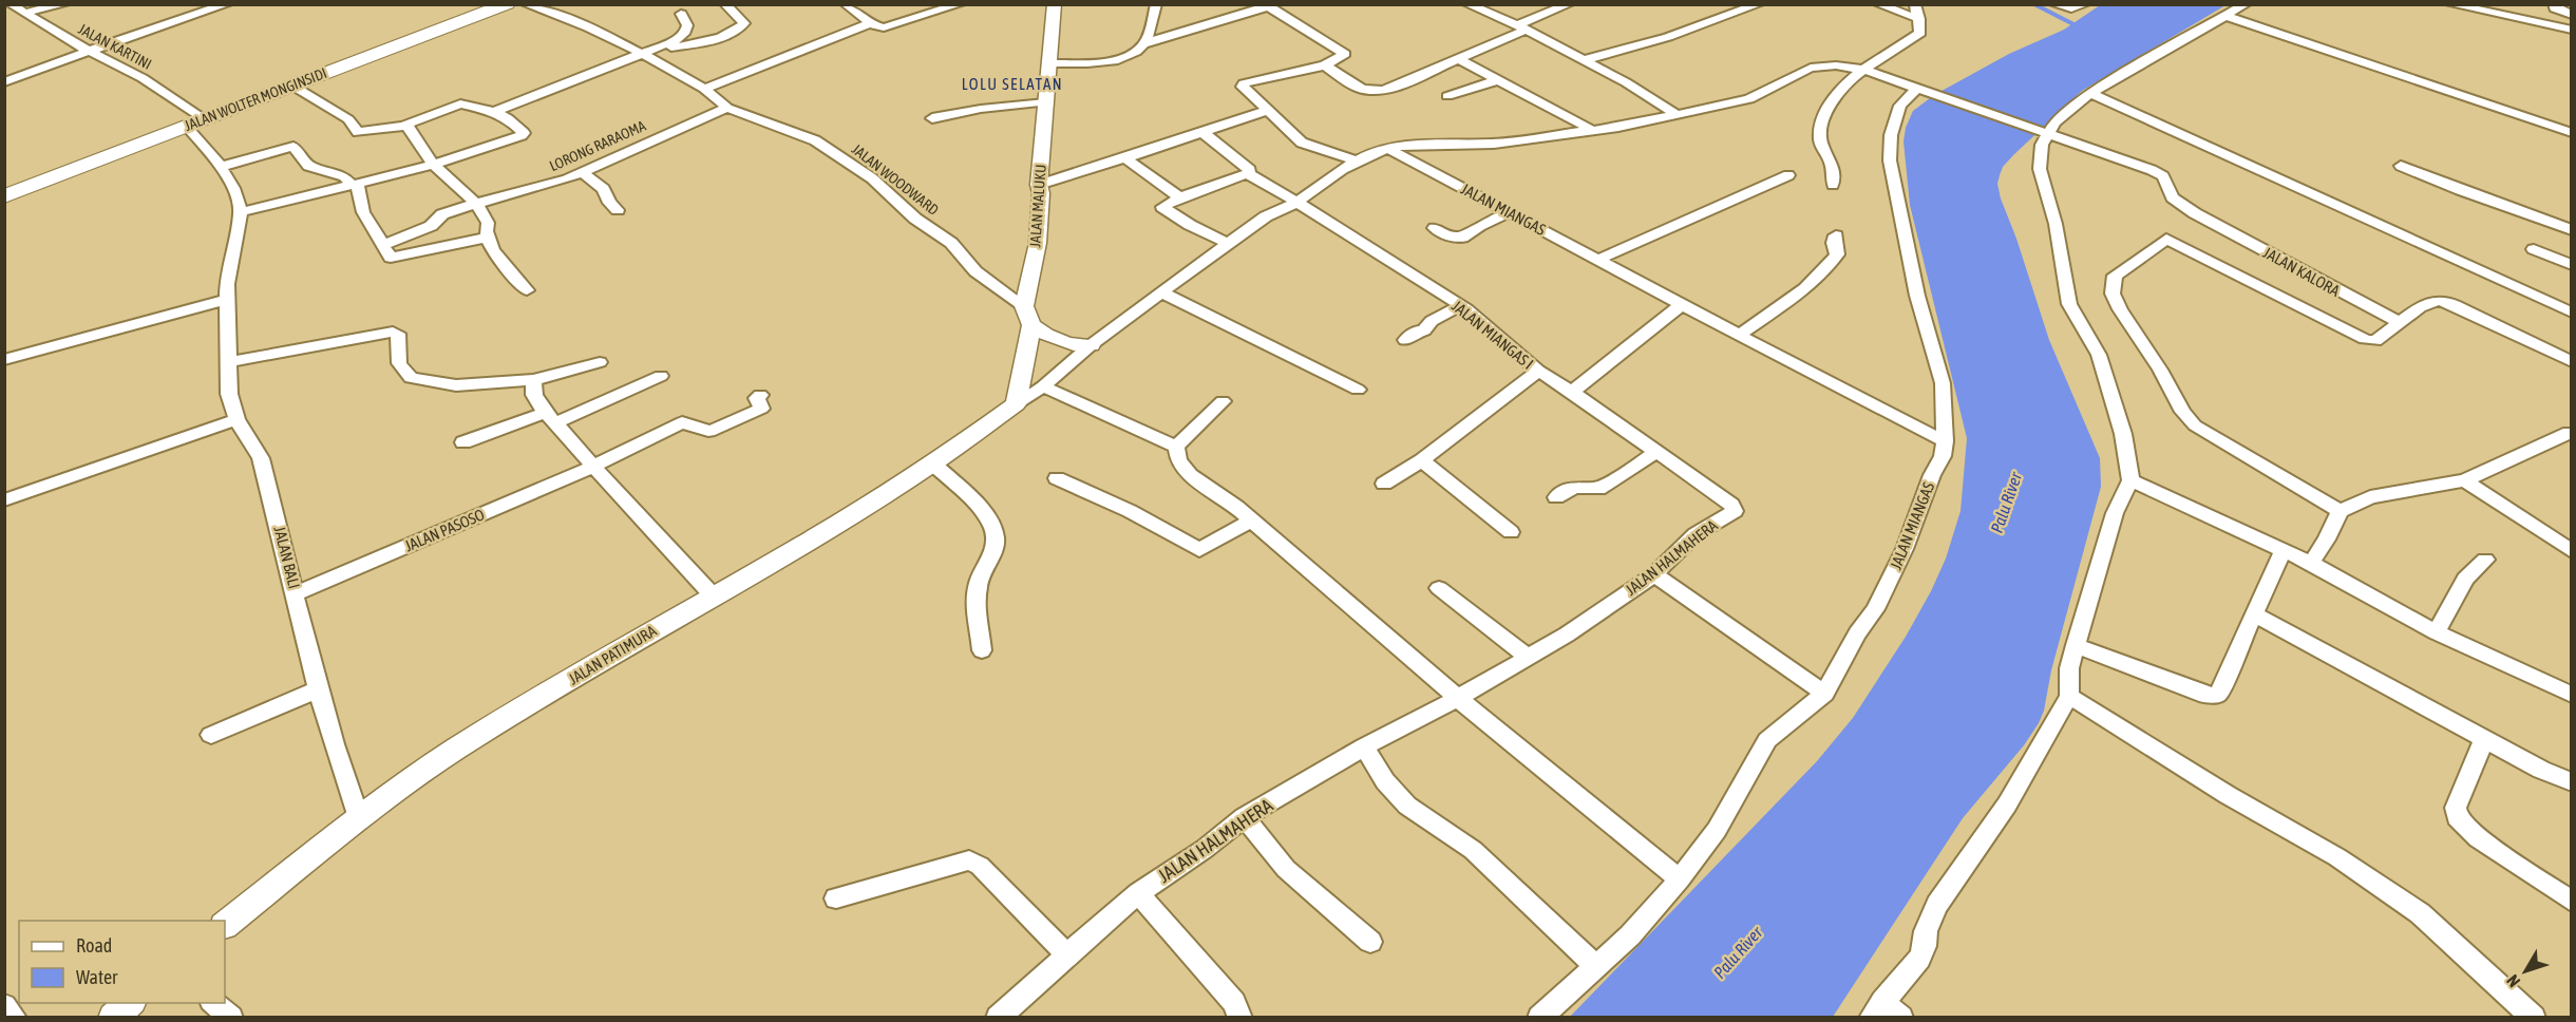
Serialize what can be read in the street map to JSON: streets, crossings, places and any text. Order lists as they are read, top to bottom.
{
  "streets": {
    "highway": ["JALAN WOLTER MONGINSIDI"],
    "main road": ["JALAN MALUKU", "JALAN PATIMURA"],
    "street": [
      "JALAN KARTINI",
      "LORONG RARAOMA",
      "JALAN WOODWARD",
      "JALAN MIANGAS",
      "JALAN KALORA",
      "JALAN MIANGAS I",
      "JALAN PASOSO",
      "JALAN BALI",
      "JALAN HALMAHERA"
    ]
  },
  "crossings": [
    ["JALAN KARTINI", "JALAN WOLTER MONGINSIDI"],
    ["JALAN WOLTER MONGINSIDI", "JALAN BALI"],
    ["LORONG RARAOMA", "JALAN WOODWARD"],
    ["JALAN WOODWARD", "JALAN MALUKU"],
    ["JALAN MIANGAS I", "JALAN HALMAHERA"],
    ["JALAN PASOSO", "JALAN BALI"],
    ["JALAN BALI", "JALAN PATIMURA"]
  ],
  "districts": ["LOLU SELATAN"],
  "water": ["Palu River"],
  "legend": ["Road", "Water"],
  "north": "bottom left"
}
